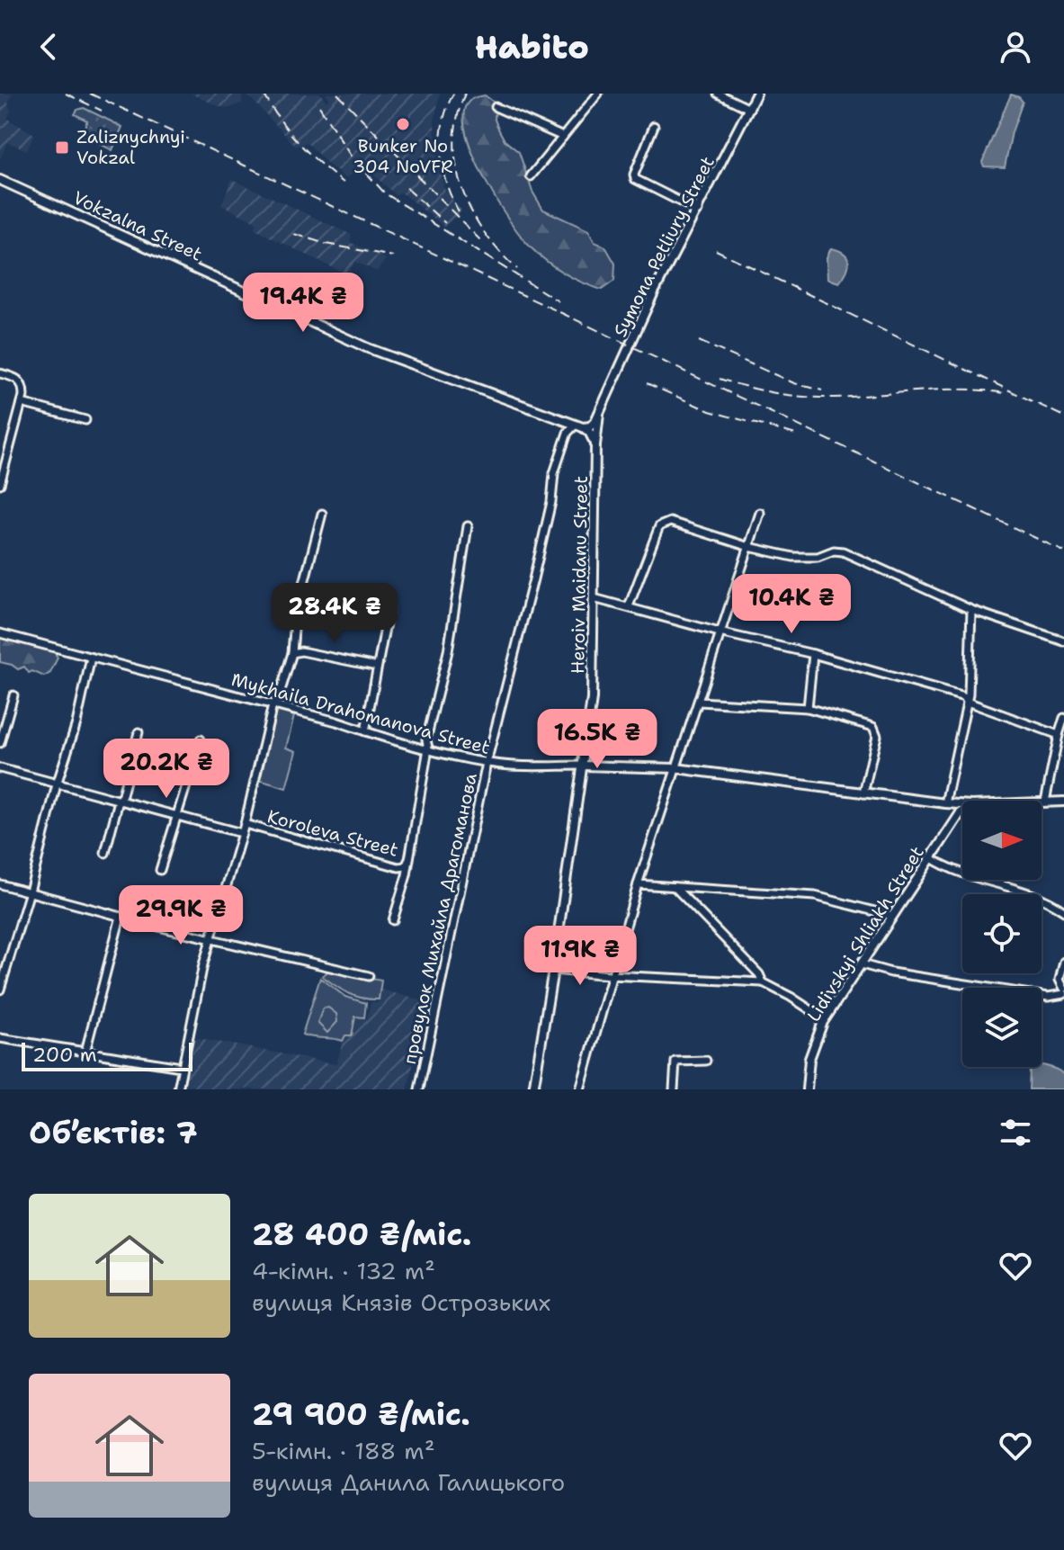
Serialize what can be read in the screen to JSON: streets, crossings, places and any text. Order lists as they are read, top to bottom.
{
  "streets": {
    "street": [
      "Vokzalna Street",
      "Symona Petliury Street",
      "Heroiv Maidanu Street",
      "Mykhaila Drahomanova Street",
      "Koroleva Street",
      "провулок Михайла Драгоманова",
      "Lidivskyi Shliakh Street"
    ]
  },
  "crossings": [
    ["Vokzalna Street", "провулок Михайла Драгоманова"],
    ["Symona Petliury Street", "Heroiv Maidanu Street"],
    ["Heroiv Maidanu Street", "Mykhaila Drahomanova Street"],
    ["Mykhaila Drahomanova Street", "провулок Михайла Драгоманова"]
  ],
  "places": {
    "other": ["Bunker No 304 NoVFR"],
    "transit": ["Zaliznychnyi Vokzal"]
  },
  "scale_bar": "200 m",
  "north": "right",
  "page": {
    "header": "Habito",
    "price": [
      "19.4K ₴",
      "10.4K ₴",
      "28.4K ₴",
      "16.5K ₴",
      "20.2K ₴",
      "29.9K ₴",
      "11.9K ₴"
    ],
    "scale": "200 m",
    "heading": "Об’єктів: 7",
    "list": [
      {
        "name": "28 400 ₴/міс.",
        "note": "4-кімн. · 132 m² · вулиця Князів Острозьких"
      },
      {
        "name": "29 900 ₴/міс.",
        "note": "5-кімн. · 188 m² · вулиця Данила Галицького"
      }
    ]
  }
}
